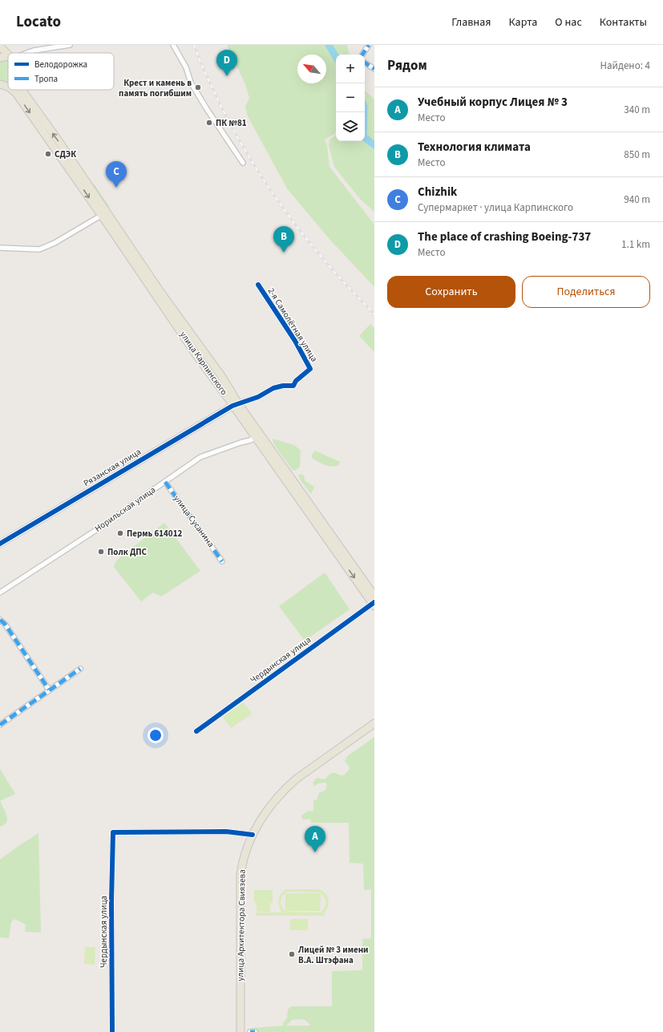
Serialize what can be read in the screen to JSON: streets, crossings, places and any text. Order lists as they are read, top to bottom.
{
  "streets": {
    "main road": ["улица Карпинского", "улица Архитектора Свиязева"],
    "street": [
      "2-я Самолётная улица",
      "Рязанская улица",
      "Норильская улица",
      "улица Сусанина",
      "Чердынская улица"
    ]
  },
  "crossings": [
    ["2-я Самолётная улица", "улица Карпинского"],
    ["2-я Самолётная улица", "Рязанская улица"],
    ["улица Карпинского", "Рязанская улица"],
    ["улица Карпинского", "Норильская улица"],
    ["улица Карпинского", "Чердынская улица"],
    ["Норильская улица", "улица Сусанина"],
    ["Чердынская улица", "улица Архитектора Свиязева"]
  ],
  "places": [
    "Крест и камень в память погибшим",
    "ПК №81",
    "СДЭК",
    "Пермь 614012",
    "Полк ДПС",
    "Лицей № 3 имени В.А. Штэфана"
  ],
  "legend": ["Велодорожка", "Тропа"],
  "north": "top left",
  "page": {
    "header": "Locato",
    "nav": [
      "Главная",
      "Карта",
      "О нас",
      "Контакты"
    ],
    "heading": ["Рядом", "Найдено: 4"],
    "pins": [
      "D",
      "C",
      "B",
      "A"
    ],
    "map_buttons": ["+", "−"],
    "list": [
      {
        "mark": "A",
        "name": "Учебный корпус Лицея № 3",
        "note": "Место",
        "value": "340 m"
      },
      {
        "mark": "B",
        "name": "Технология климата",
        "note": "Место",
        "value": "850 m"
      },
      {
        "mark": "C",
        "name": "Chizhik",
        "note": "Супермаркет · улица Карпинского",
        "value": "940 m"
      },
      {
        "mark": "D",
        "name": "The place of crashing Boeing-737",
        "note": "Место",
        "value": "1.1 km"
      }
    ],
    "buttons": ["Сохранить", "Поделиться"]
  }
}
